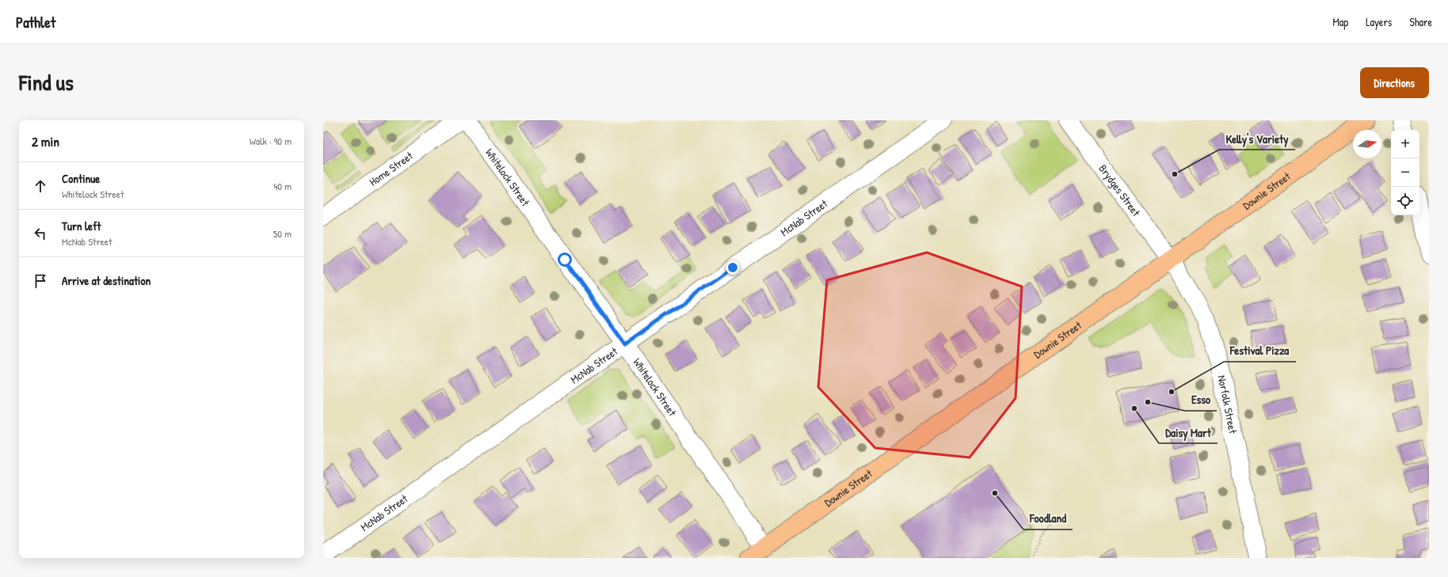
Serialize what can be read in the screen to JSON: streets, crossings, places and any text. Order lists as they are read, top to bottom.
{
  "streets": {
    "main road": ["Downie Street"],
    "street": [
      "Home Street",
      "Whitelock Street",
      "Brydges Street",
      "McNab Street",
      "Norfolk Street"
    ]
  },
  "crossings": [
    ["Whitelock Street", "Downie Street"],
    ["Whitelock Street", "McNab Street"],
    ["Brydges Street", "Downie Street"],
    ["Brydges Street", "Norfolk Street"],
    ["Downie Street", "Norfolk Street"]
  ],
  "places": [
    "Kelly's Variety",
    "Festival Pizza",
    "Esso",
    "Daisy Mart",
    "Foodland"
  ],
  "north": "right",
  "page": {
    "header": "Pathlet",
    "nav": ["Map", "Layers", "Share"],
    "title": "Find us",
    "buttons": "Directions",
    "heading": ["2 min", "Walk · 90 m"],
    "map_buttons": ["+", "−"],
    "list": [
      ["Continue", "Whitelock Street", "40 m"],
      ["Turn left", "McNab Street", "50 m"],
      "Arrive at destination"
    ]
  }
}
